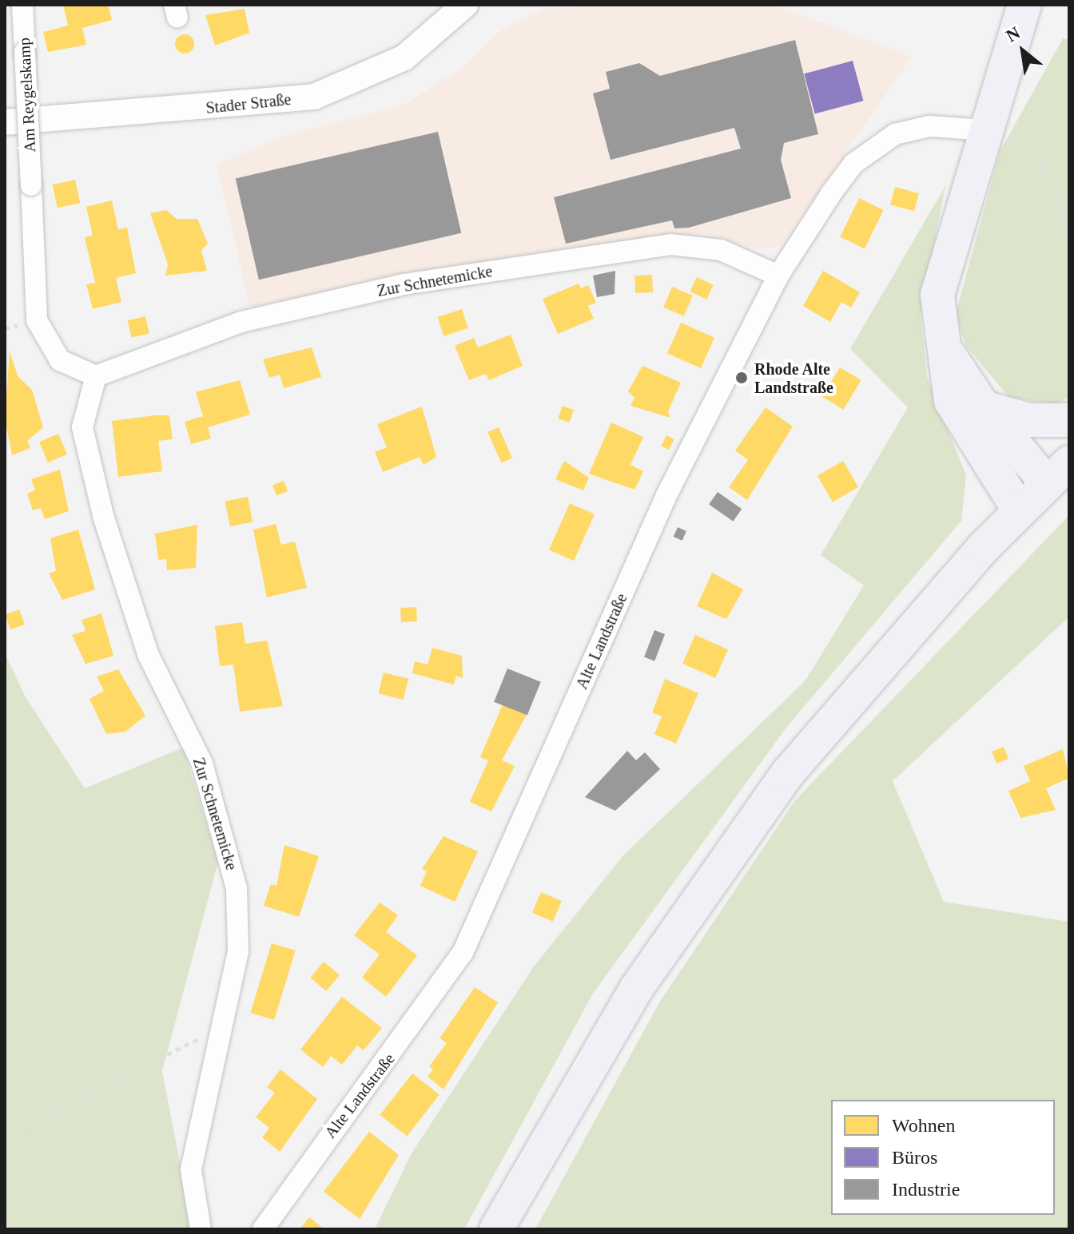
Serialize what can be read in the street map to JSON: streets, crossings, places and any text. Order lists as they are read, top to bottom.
{
  "streets": {
    "street": [
      "Am Reygelskamp",
      "Stader Straße",
      "Zur Schnetemicke",
      "Alte Landstraße"
    ]
  },
  "crossings": [
    ["Am Reygelskamp", "Zur Schnetemicke"],
    ["Zur Schnetemicke", "Alte Landstraße"]
  ],
  "places": ["Rhode Alte Landstraße"],
  "legend": ["Wohnen", "Büros", "Industrie"],
  "north": "top left"
}
